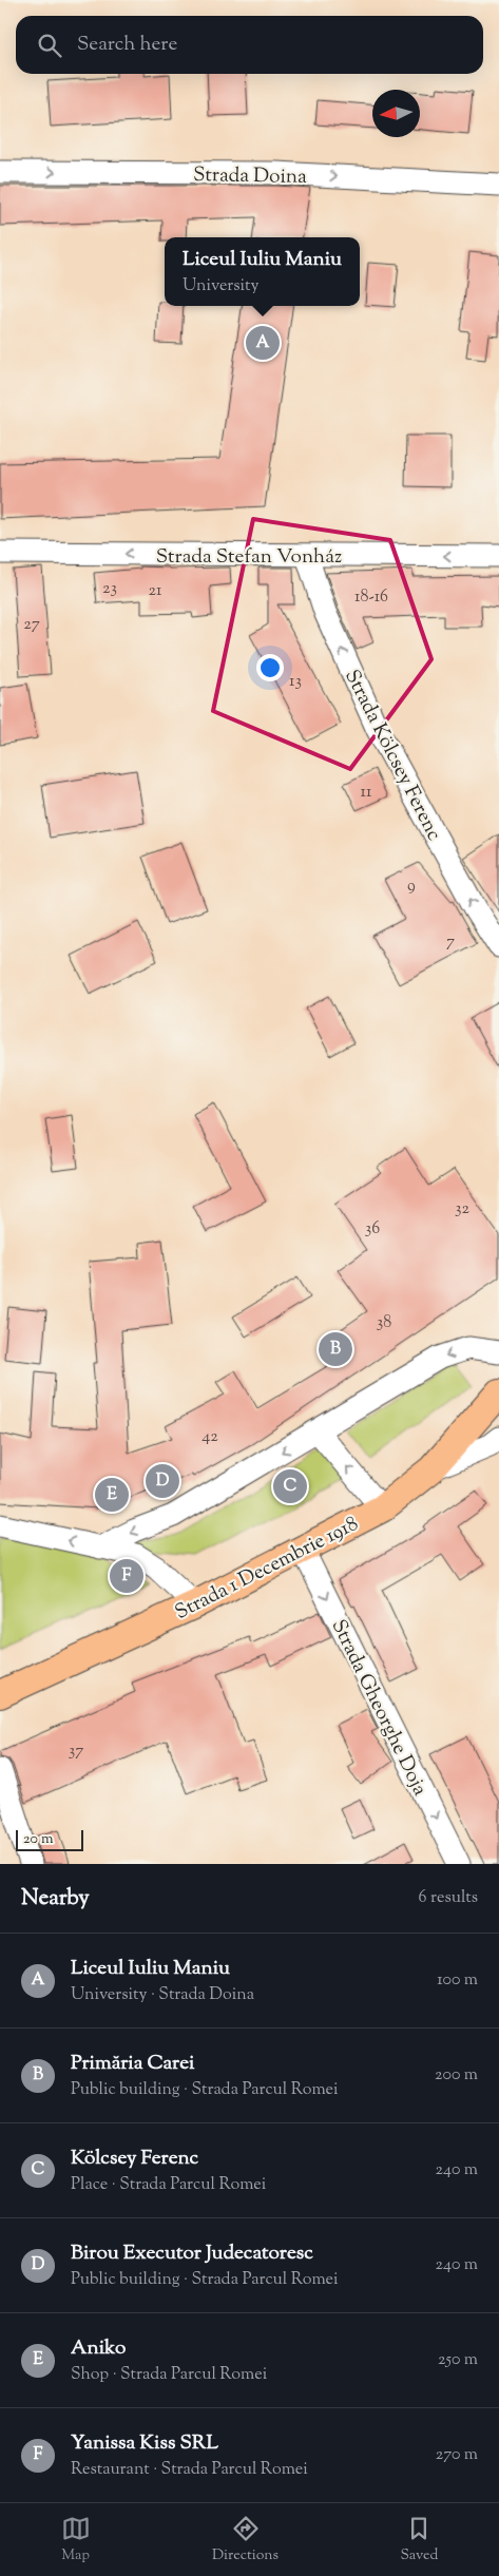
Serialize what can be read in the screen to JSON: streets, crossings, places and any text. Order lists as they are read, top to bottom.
{
  "streets": {
    "main road": ["Strada 1 Decembrie 1918"],
    "street": [
      "Strada Doina",
      "Strada Stefan Vonház",
      "Strada Kölcsey Ferenc",
      "Strada Gheorghe Doja"
    ]
  },
  "crossings": [
    ["Strada Stefan Vonház", "Strada Kölcsey Ferenc"],
    ["Strada 1 Decembrie 1918", "Strada Gheorghe Doja"]
  ],
  "one_way": [
    "Strada Doina",
    "Strada Stefan Vonház",
    "Strada Kölcsey Ferenc",
    "Strada Gheorghe Doja"
  ],
  "house_numbers": [
    "23",
    "21",
    "18-16",
    "27",
    "13",
    "11",
    "9",
    "7",
    "32",
    "36",
    "38",
    "42",
    "37"
  ],
  "scale_bar": "20 m",
  "north": "left",
  "page": {
    "search": "Search here",
    "popup": ["Liceul Iuliu Maniu", "University"],
    "pins": [
      "A",
      "B",
      "D",
      "C",
      "E",
      "F"
    ],
    "scale": "20 m",
    "heading": ["Nearby", "6 results"],
    "list": [
      {
        "mark": "A",
        "name": "Liceul Iuliu Maniu",
        "note": "University · Strada Doina",
        "value": "100 m"
      },
      {
        "mark": "B",
        "name": "Primăria Carei",
        "note": "Public building · Strada Parcul Romei",
        "value": "200 m"
      },
      {
        "mark": "C",
        "name": "Kölcsey Ferenc",
        "note": "Place · Strada Parcul Romei",
        "value": "240 m"
      },
      {
        "mark": "D",
        "name": "Birou Executor Judecatoresc",
        "note": "Public building · Strada Parcul Romei",
        "value": "240 m"
      },
      {
        "mark": "E",
        "name": "Aniko",
        "note": "Shop · Strada Parcul Romei",
        "value": "250 m"
      },
      {
        "mark": "F",
        "name": "Yanissa Kiss SRL",
        "note": "Restaurant · Strada Parcul Romei",
        "value": "270 m"
      }
    ],
    "nav": ["Map", "Directions", "Saved"]
  }
}
